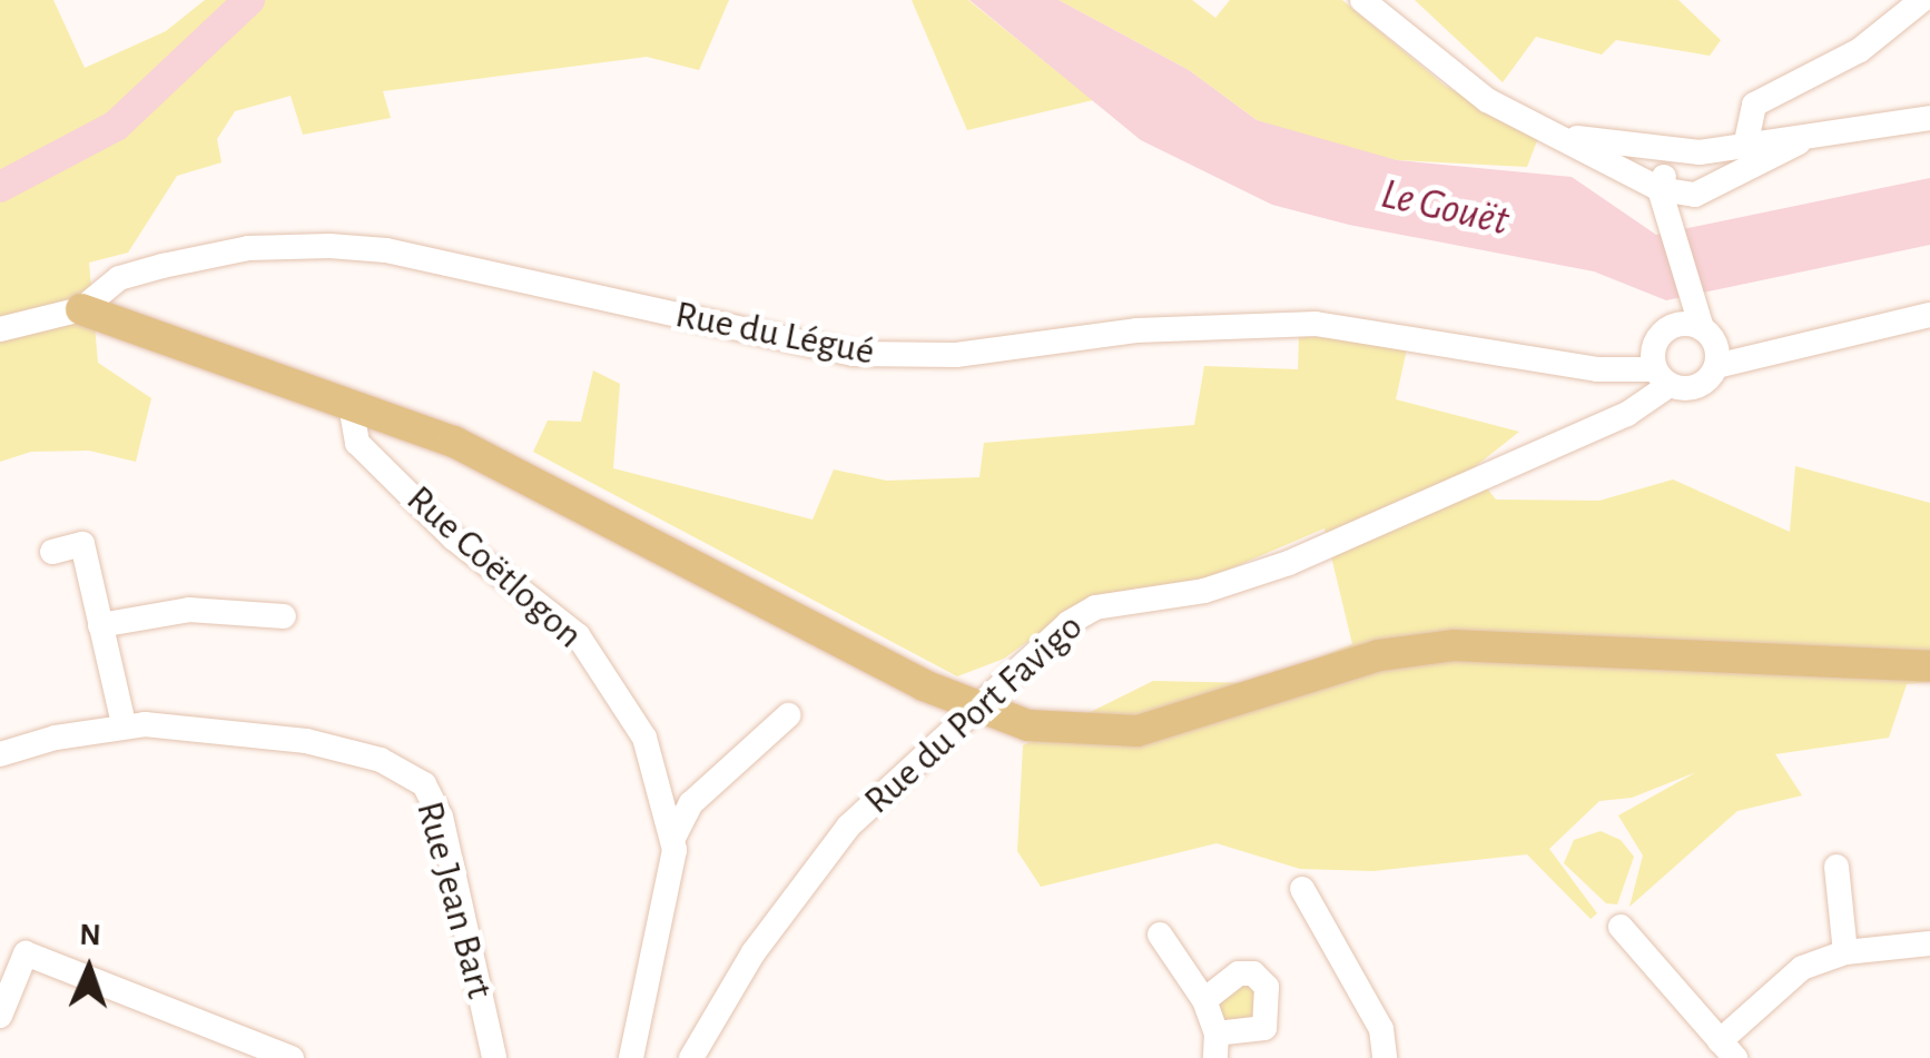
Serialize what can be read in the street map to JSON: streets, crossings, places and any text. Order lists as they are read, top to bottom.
{
  "streets": {
    "street": [
      "Rue du Légué",
      "Rue Coëtlogon",
      "Rue du Port Favigo",
      "Rue Jean Bart"
    ]
  },
  "crossings": [
    ["Rue du Légué", "Rue du Port Favigo"]
  ],
  "water": ["Le Gouët"],
  "north": "top"
}
